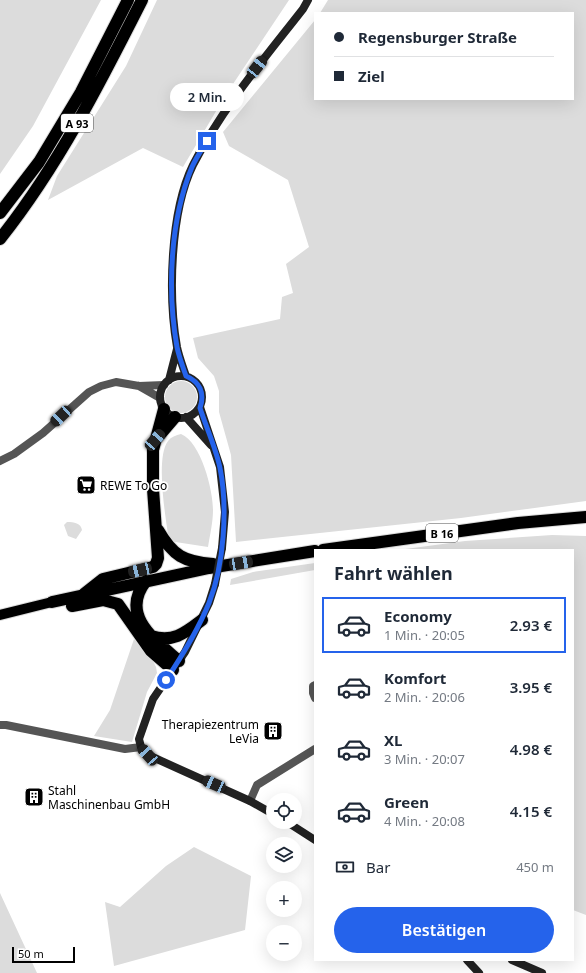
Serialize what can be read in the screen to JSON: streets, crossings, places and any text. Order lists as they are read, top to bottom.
{
  "streets": {
    "highway": ["A 93", "B 16"]
  },
  "places": {
    "supermarket": ["REWE To Go"],
    "building": ["Therapiezentrum LeVia", "Stahl Maschinenbau GmbH"]
  },
  "scale_bar": "50 m",
  "page": {
    "banner": ["Regensburger Straße", "Ziel"],
    "bubble": "2 Min.",
    "heading": "Fahrt wählen",
    "list": [
      {
        "name": "Economy",
        "note": "1 Min. · 20:05",
        "value": "2.93 €"
      },
      {
        "name": "Komfort",
        "note": "2 Min. · 20:06",
        "value": "3.95 €"
      },
      {
        "name": "XL",
        "note": "3 Min. · 20:07",
        "value": "4.98 €"
      },
      {
        "name": "Green",
        "note": "4 Min. · 20:08",
        "value": "4.15 €"
      }
    ],
    "map_buttons": ["+", "−"],
    "pay": ["Bar", "450 m"],
    "buttons": "Bestätigen",
    "scale": "50 m"
  }
}
